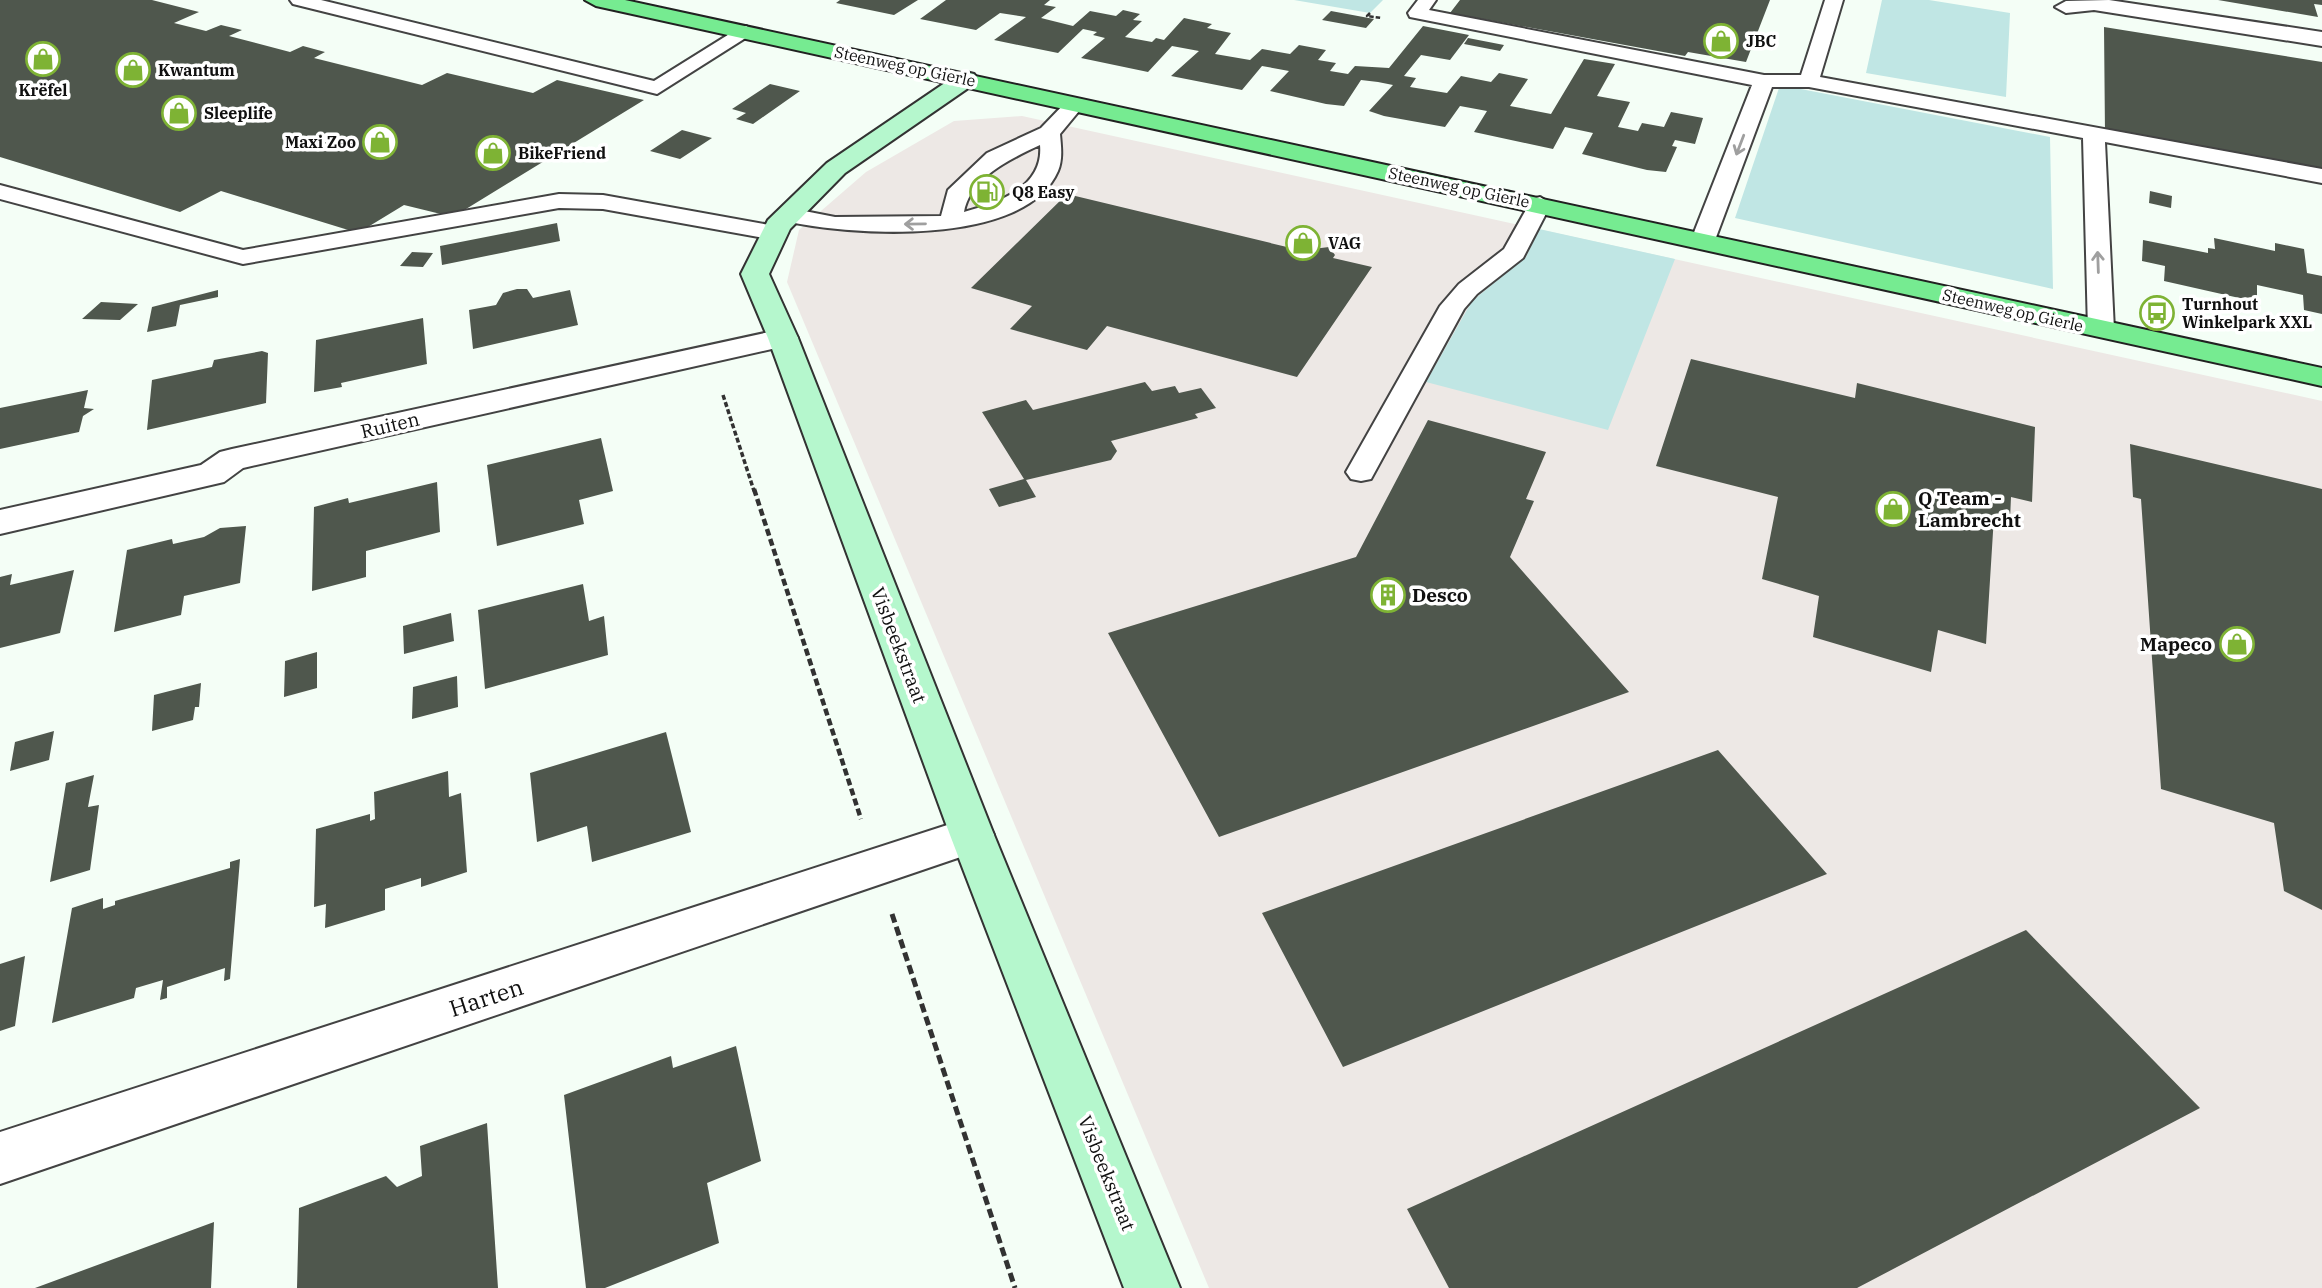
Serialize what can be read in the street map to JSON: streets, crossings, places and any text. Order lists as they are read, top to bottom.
{
  "streets": {
    "main road": ["Steenweg op Gierle"],
    "street": ["Ruiten", "Visbeekstraat", "Harten"]
  },
  "crossings": [
    ["Steenweg op Gierle", "Visbeekstraat"],
    ["Ruiten", "Visbeekstraat"],
    ["Visbeekstraat", "Harten"]
  ],
  "places": {
    "shop": [
      "JBC",
      "Krëfel",
      "Kwantum",
      "Sleeplife",
      "Maxi Zoo",
      "BikeFriend",
      "VAG",
      "Q Team - Lambrecht",
      "Mapeco"
    ],
    "fuel station": ["Q8 Easy"],
    "bus stop": ["Turnhout Winkelpark XXL"],
    "building": ["Desco"]
  }
}
